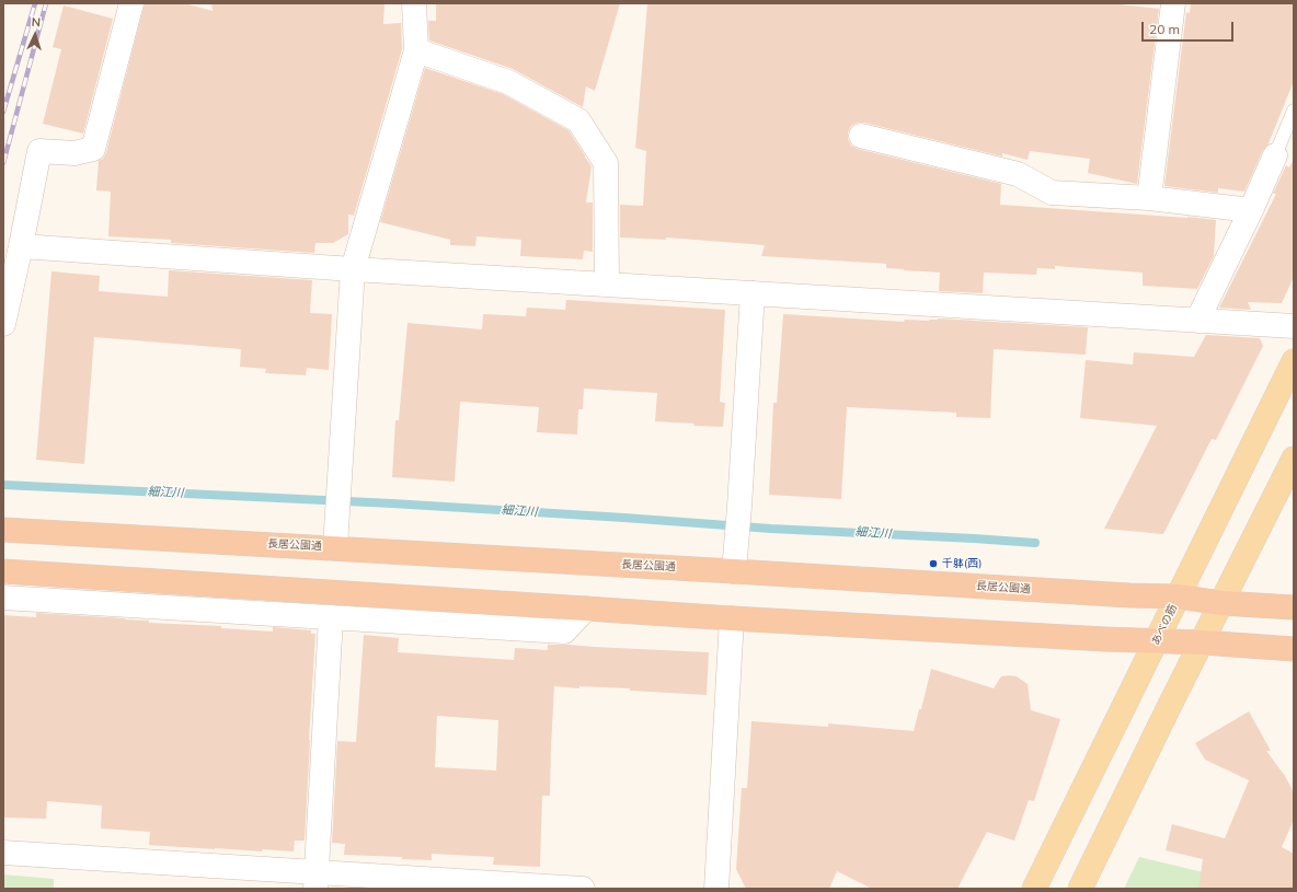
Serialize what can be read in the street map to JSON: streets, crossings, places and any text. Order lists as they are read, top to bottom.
{
  "streets": {
    "highway": ["長居公園通"],
    "main road": ["あべの筋"]
  },
  "crossings": [
    ["長居公園通", "あべの筋"]
  ],
  "water": ["細江川"],
  "places": ["千躰(西)"],
  "scale_bar": "20 m",
  "north": "top"
}
